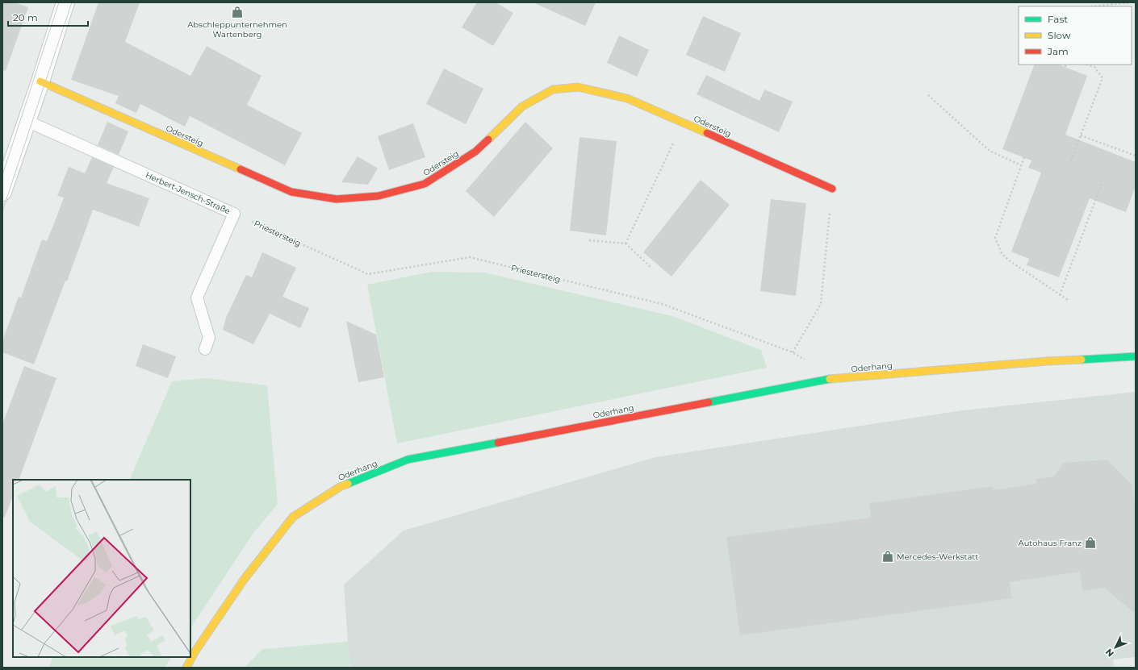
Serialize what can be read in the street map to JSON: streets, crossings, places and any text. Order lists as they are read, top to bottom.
{
  "streets": {
    "street": ["Odersteig", "Oderhang"],
    "lane": ["Herbert-Jensch-Straße"],
    "path": ["Priestersteig"]
  },
  "crossings": [
    ["Herbert-Jensch-Straße", "Priestersteig"],
    ["Priestersteig", "Oderhang"]
  ],
  "places": {
    "shop": ["Abschleppunternehmen Wartenberg", "Autohaus Franz", "Mercedes-Werkstatt"]
  },
  "legend": ["Fast", "Slow", "Jam"],
  "scale_bar": "20 m",
  "north": "bottom left"
}
